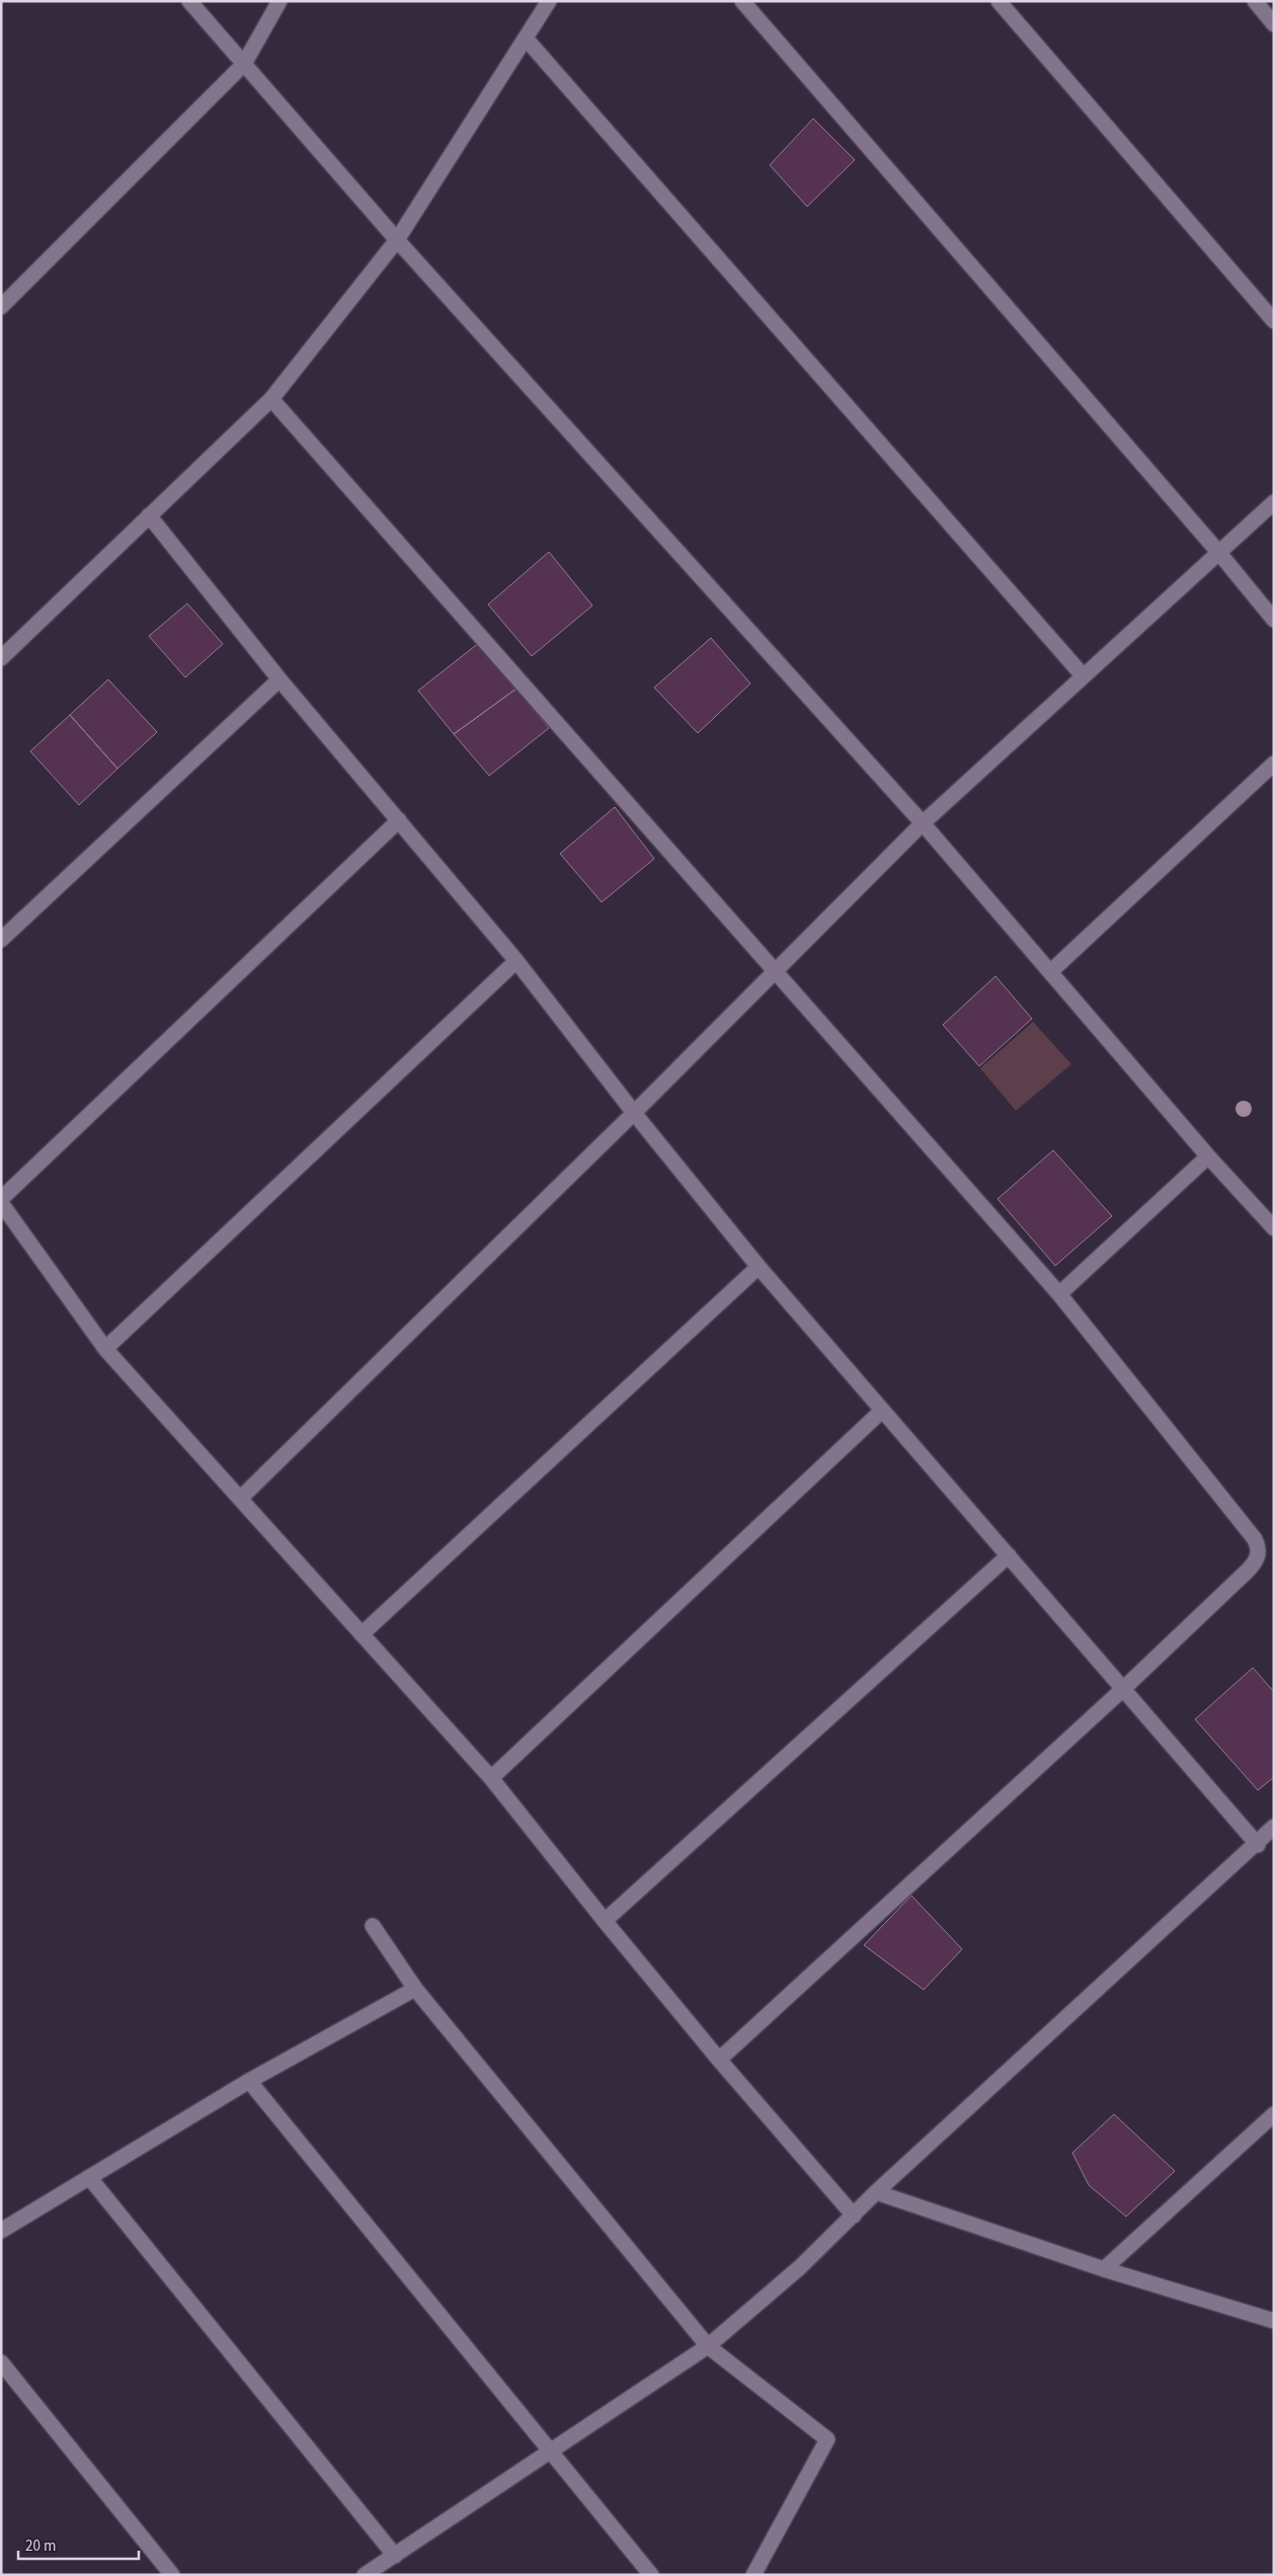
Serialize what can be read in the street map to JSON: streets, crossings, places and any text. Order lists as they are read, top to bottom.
{
  "scale_bar": "20 m"
}
